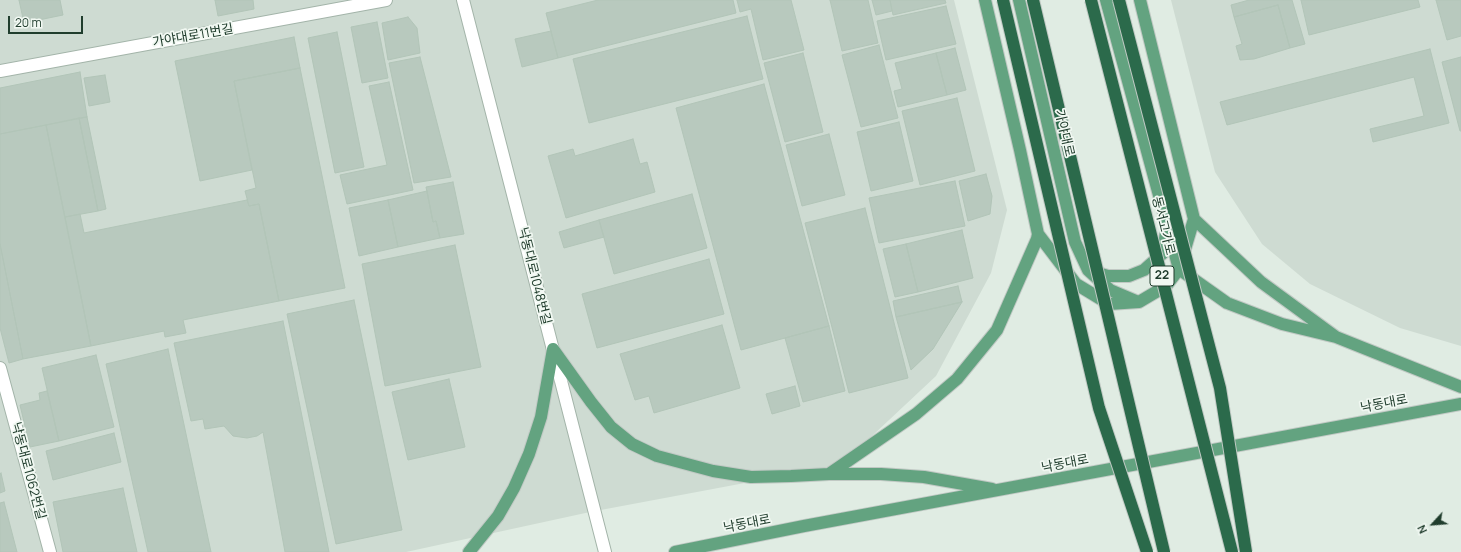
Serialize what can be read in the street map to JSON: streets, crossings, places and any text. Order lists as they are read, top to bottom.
{
  "streets": {
    "highway": ["동서고가로", "22"],
    "main road": ["가야대로", "낙동대로"],
    "street": ["가야대로11번길", "낙동대로1048번길", "낙동대로1062번길"]
  },
  "scale_bar": "20 m",
  "north": "bottom left"
}
